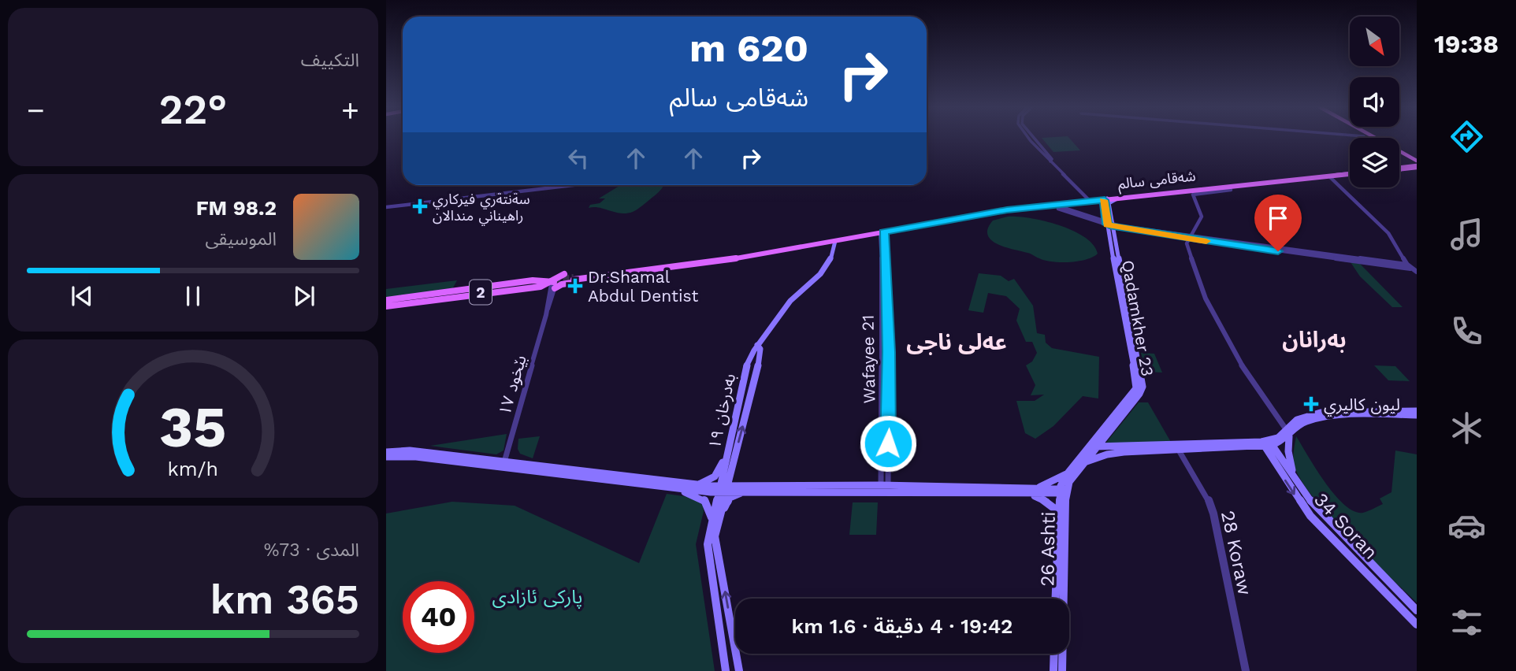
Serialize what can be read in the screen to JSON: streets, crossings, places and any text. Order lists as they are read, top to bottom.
{
  "streets": {
    "main road": [
      "شەقامی سالم",
      "2",
      "Qadamkher 23",
      "بەدرخان ١٩",
      "34 Soran",
      "26 Ashti"
    ],
    "street": ["Wafayee 21", "بێخود ١٧", "28 Koraw"]
  },
  "crossings": [
    ["شەقامی سالم", "Qadamkher 23"],
    ["شەقامی سالم", "Wafayee 21"],
    ["شەقامی سالم", "بێخود ١٧"],
    ["شەقامی سالم", "بەدرخان ١٩"],
    ["Qadamkher 23", "26 Ashti"]
  ],
  "districts": ["بەرانان", "عەلی ناجی"],
  "parks": ["پارکی ئازادی"],
  "places": {
    "health": ["سةنتةري فيركاري راهيناني مندالان", "Dr.Shamal Abdul Dentist", "ليون كاليري"]
  },
  "north": "bottom right",
  "page": {
    "tabs": "19:38",
    "tile": [
      "التكييف",
      ["المدى · 73%", "365 km"]
    ],
    "turn": ["620 m", "شەقامی سالم"],
    "heat": ["−", "22°", "+"],
    "song": ["98.2 FM", "الموسيقى"],
    "limit": "40",
    "trip": "19:42 · 4 دقيقة · 1.6 km",
    "gauge": ["35", "km/h"]
  }
}
